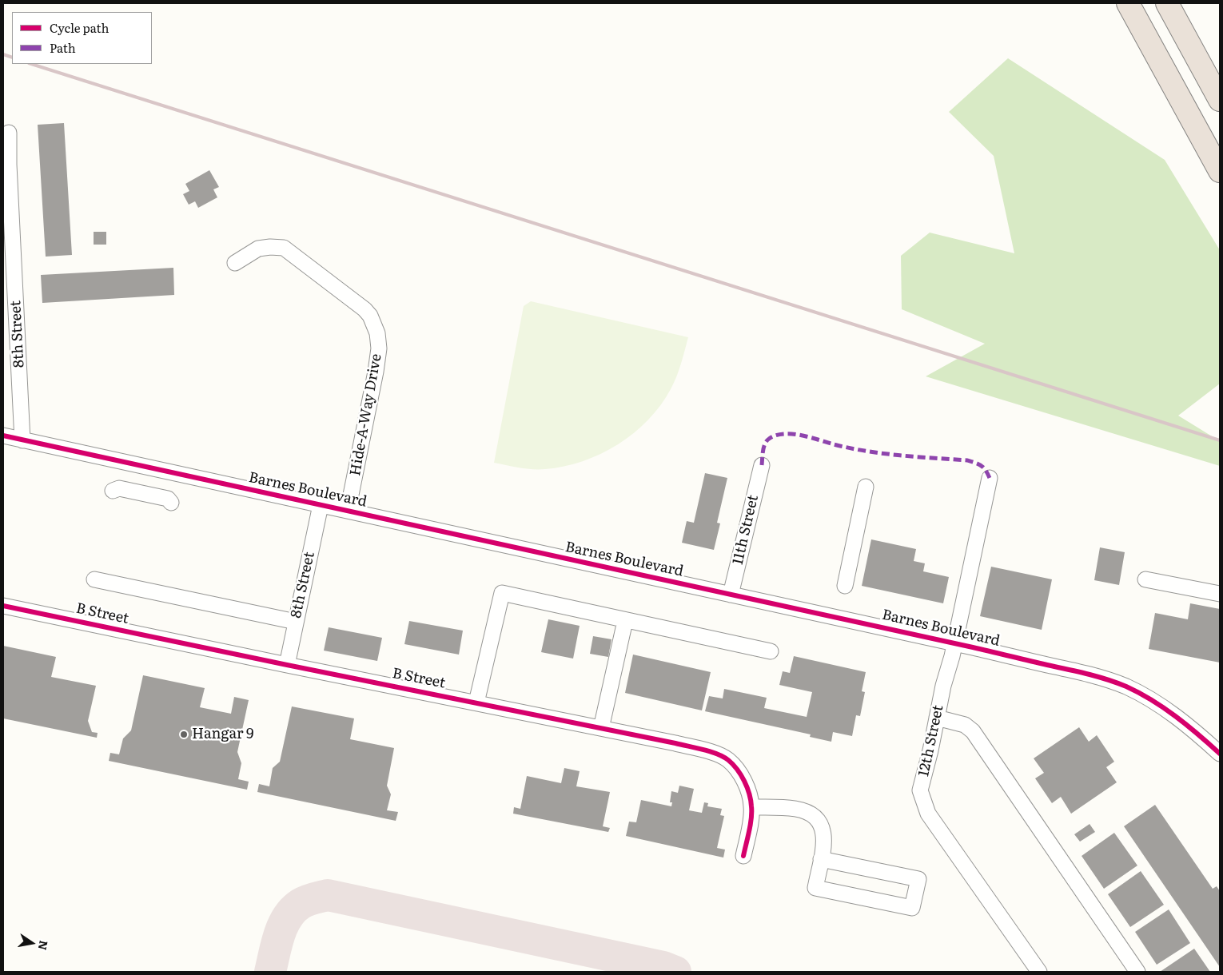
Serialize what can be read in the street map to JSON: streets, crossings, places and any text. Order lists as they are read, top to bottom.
{
  "streets": {
    "street": [
      "8th Street",
      "Hide-A-Way Drive",
      "Barnes Boulevard",
      "11th Street",
      "B Street",
      "12th Street"
    ]
  },
  "crossings": [
    ["8th Street", "Barnes Boulevard"],
    ["8th Street", "B Street"],
    ["Hide-A-Way Drive", "Barnes Boulevard"],
    ["Barnes Boulevard", "11th Street"],
    ["Barnes Boulevard", "12th Street"]
  ],
  "places": ["Hangar 9"],
  "legend": ["Cycle path", "Path"],
  "north": "right"
}
